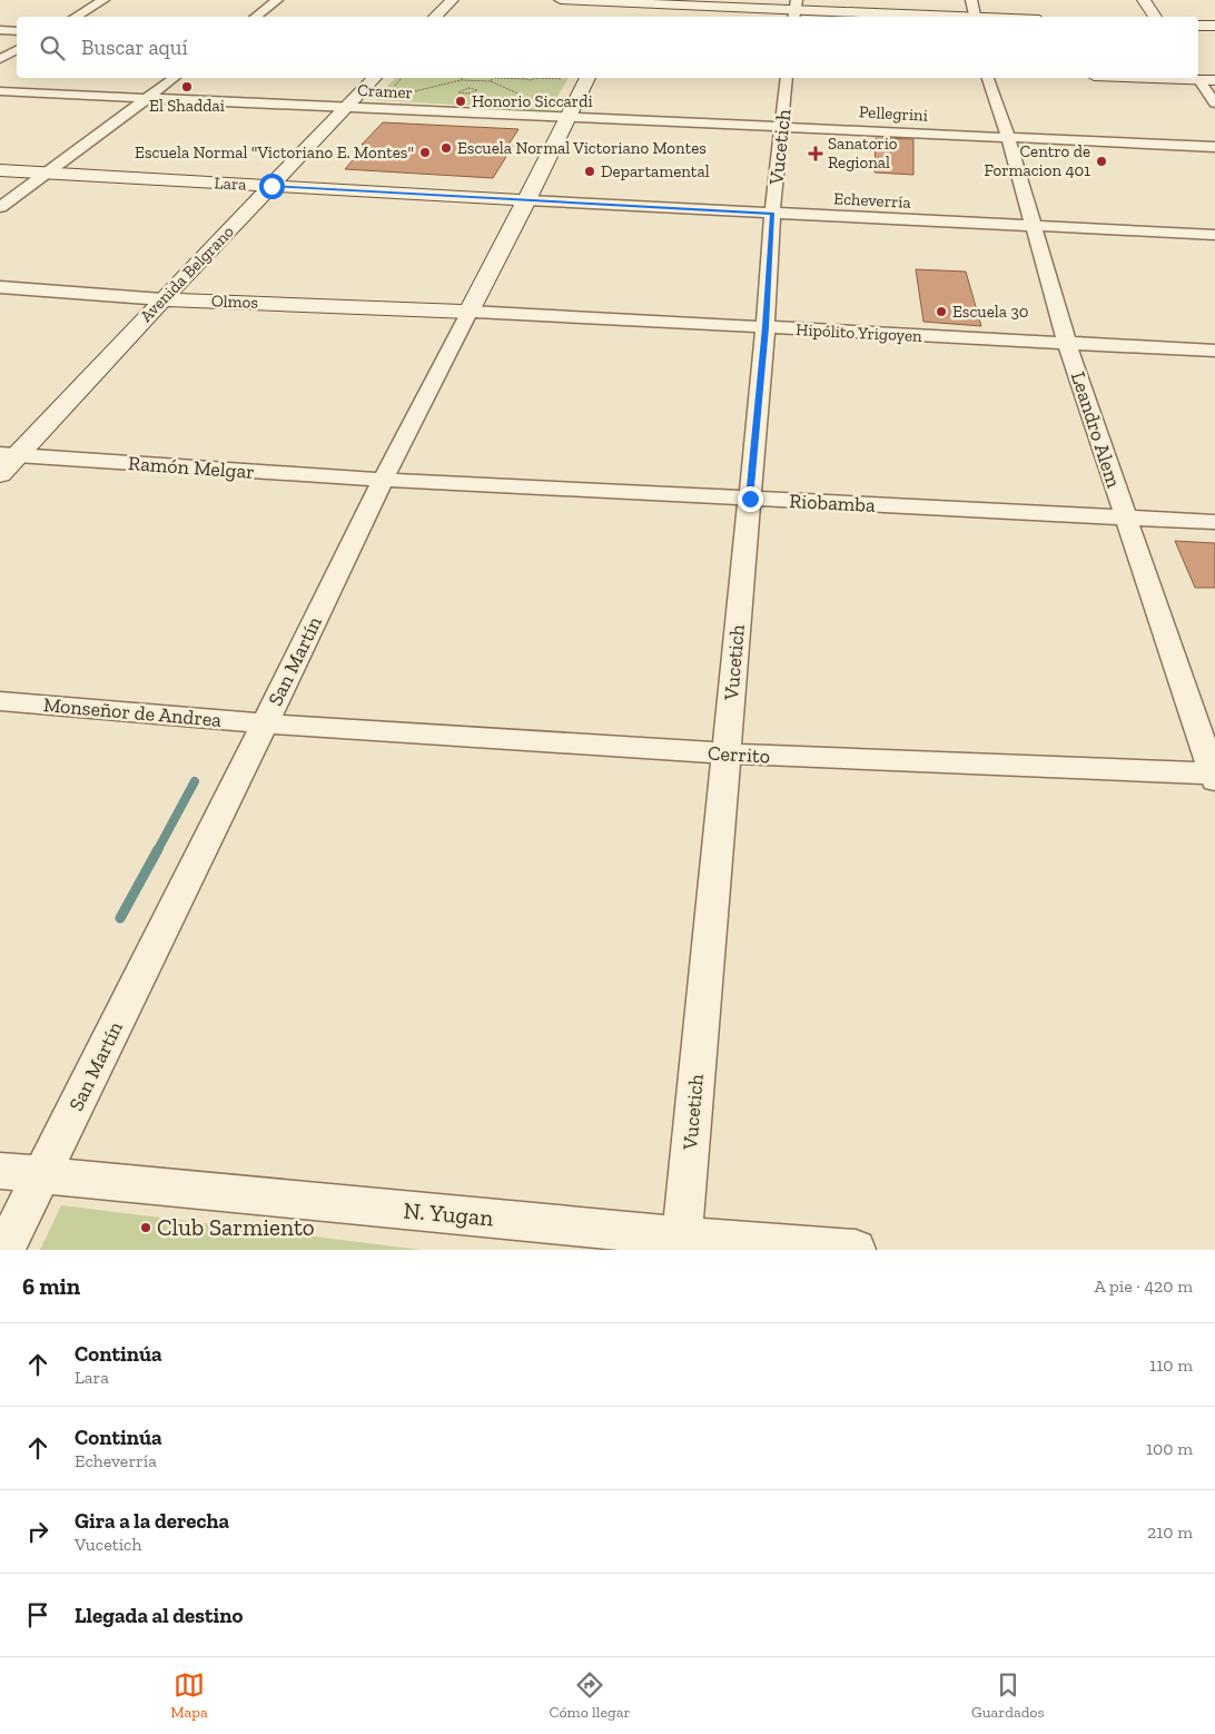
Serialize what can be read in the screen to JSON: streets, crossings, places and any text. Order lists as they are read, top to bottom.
{
  "streets": {
    "main road": [
      "Lara",
      "Avenida Belgrano",
      "Olmos",
      "San Martín"
    ],
    "street": [
      "Cramer",
      "Pellegrini",
      "Vucetich",
      "Echeverría",
      "Hipólito Yrigoyen",
      "Leandro Alem",
      "Ramón Melgar",
      "Riobamba",
      "Monseñor de Andrea",
      "Cerrito",
      "N. Yugan"
    ]
  },
  "crossings": [
    ["Cramer", "Pellegrini"],
    ["Cramer", "Avenida Belgrano"],
    ["Cramer", "San Martín"],
    ["Pellegrini", "Vucetich"],
    ["Pellegrini", "Leandro Alem"],
    ["Pellegrini", "San Martín"],
    ["Vucetich", "Echeverría"],
    ["Vucetich", "Hipólito Yrigoyen"],
    ["Vucetich", "Riobamba"],
    ["Vucetich", "Cerrito"],
    ["Vucetich", "N. Yugan"],
    ["Lara", "Echeverría"],
    ["Lara", "Avenida Belgrano"],
    ["Lara", "San Martín"],
    ["Echeverría", "Leandro Alem"],
    ["Echeverría", "San Martín"],
    ["Avenida Belgrano", "Olmos"],
    ["Avenida Belgrano", "Ramón Melgar"],
    ["Olmos", "Hipólito Yrigoyen"],
    ["Olmos", "San Martín"],
    ["Hipólito Yrigoyen", "Leandro Alem"],
    ["Hipólito Yrigoyen", "San Martín"],
    ["Leandro Alem", "Riobamba"],
    ["Leandro Alem", "Cerrito"],
    ["Ramón Melgar", "Riobamba"],
    ["Ramón Melgar", "San Martín"],
    ["Riobamba", "San Martín"],
    ["San Martín", "Monseñor de Andrea"],
    ["San Martín", "Cerrito"],
    ["San Martín", "N. Yugan"],
    ["Monseñor de Andrea", "Cerrito"]
  ],
  "places": {
    "other": [
      "El Shaddai",
      "Honorio Siccardi",
      "Escuela Normal Victoriano Montes",
      "Escuela Normal \"Victoriano E. Montes\"",
      "Centro de Formacion 401",
      "Departamental",
      "Escuela 30",
      "Club Sarmiento"
    ],
    "health": ["Sanatorio Regional"]
  },
  "page": {
    "search": "Buscar aquí",
    "heading": ["6 min", "A pie · 420 m"],
    "list": [
      ["Continúa", "Lara", "110 m"],
      ["Continúa", "Echeverría", "100 m"],
      ["Gira a la derecha", "Vucetich", "210 m"],
      "Llegada al destino"
    ],
    "nav": ["Mapa", "Cómo llegar", "Guardados"]
  }
}
